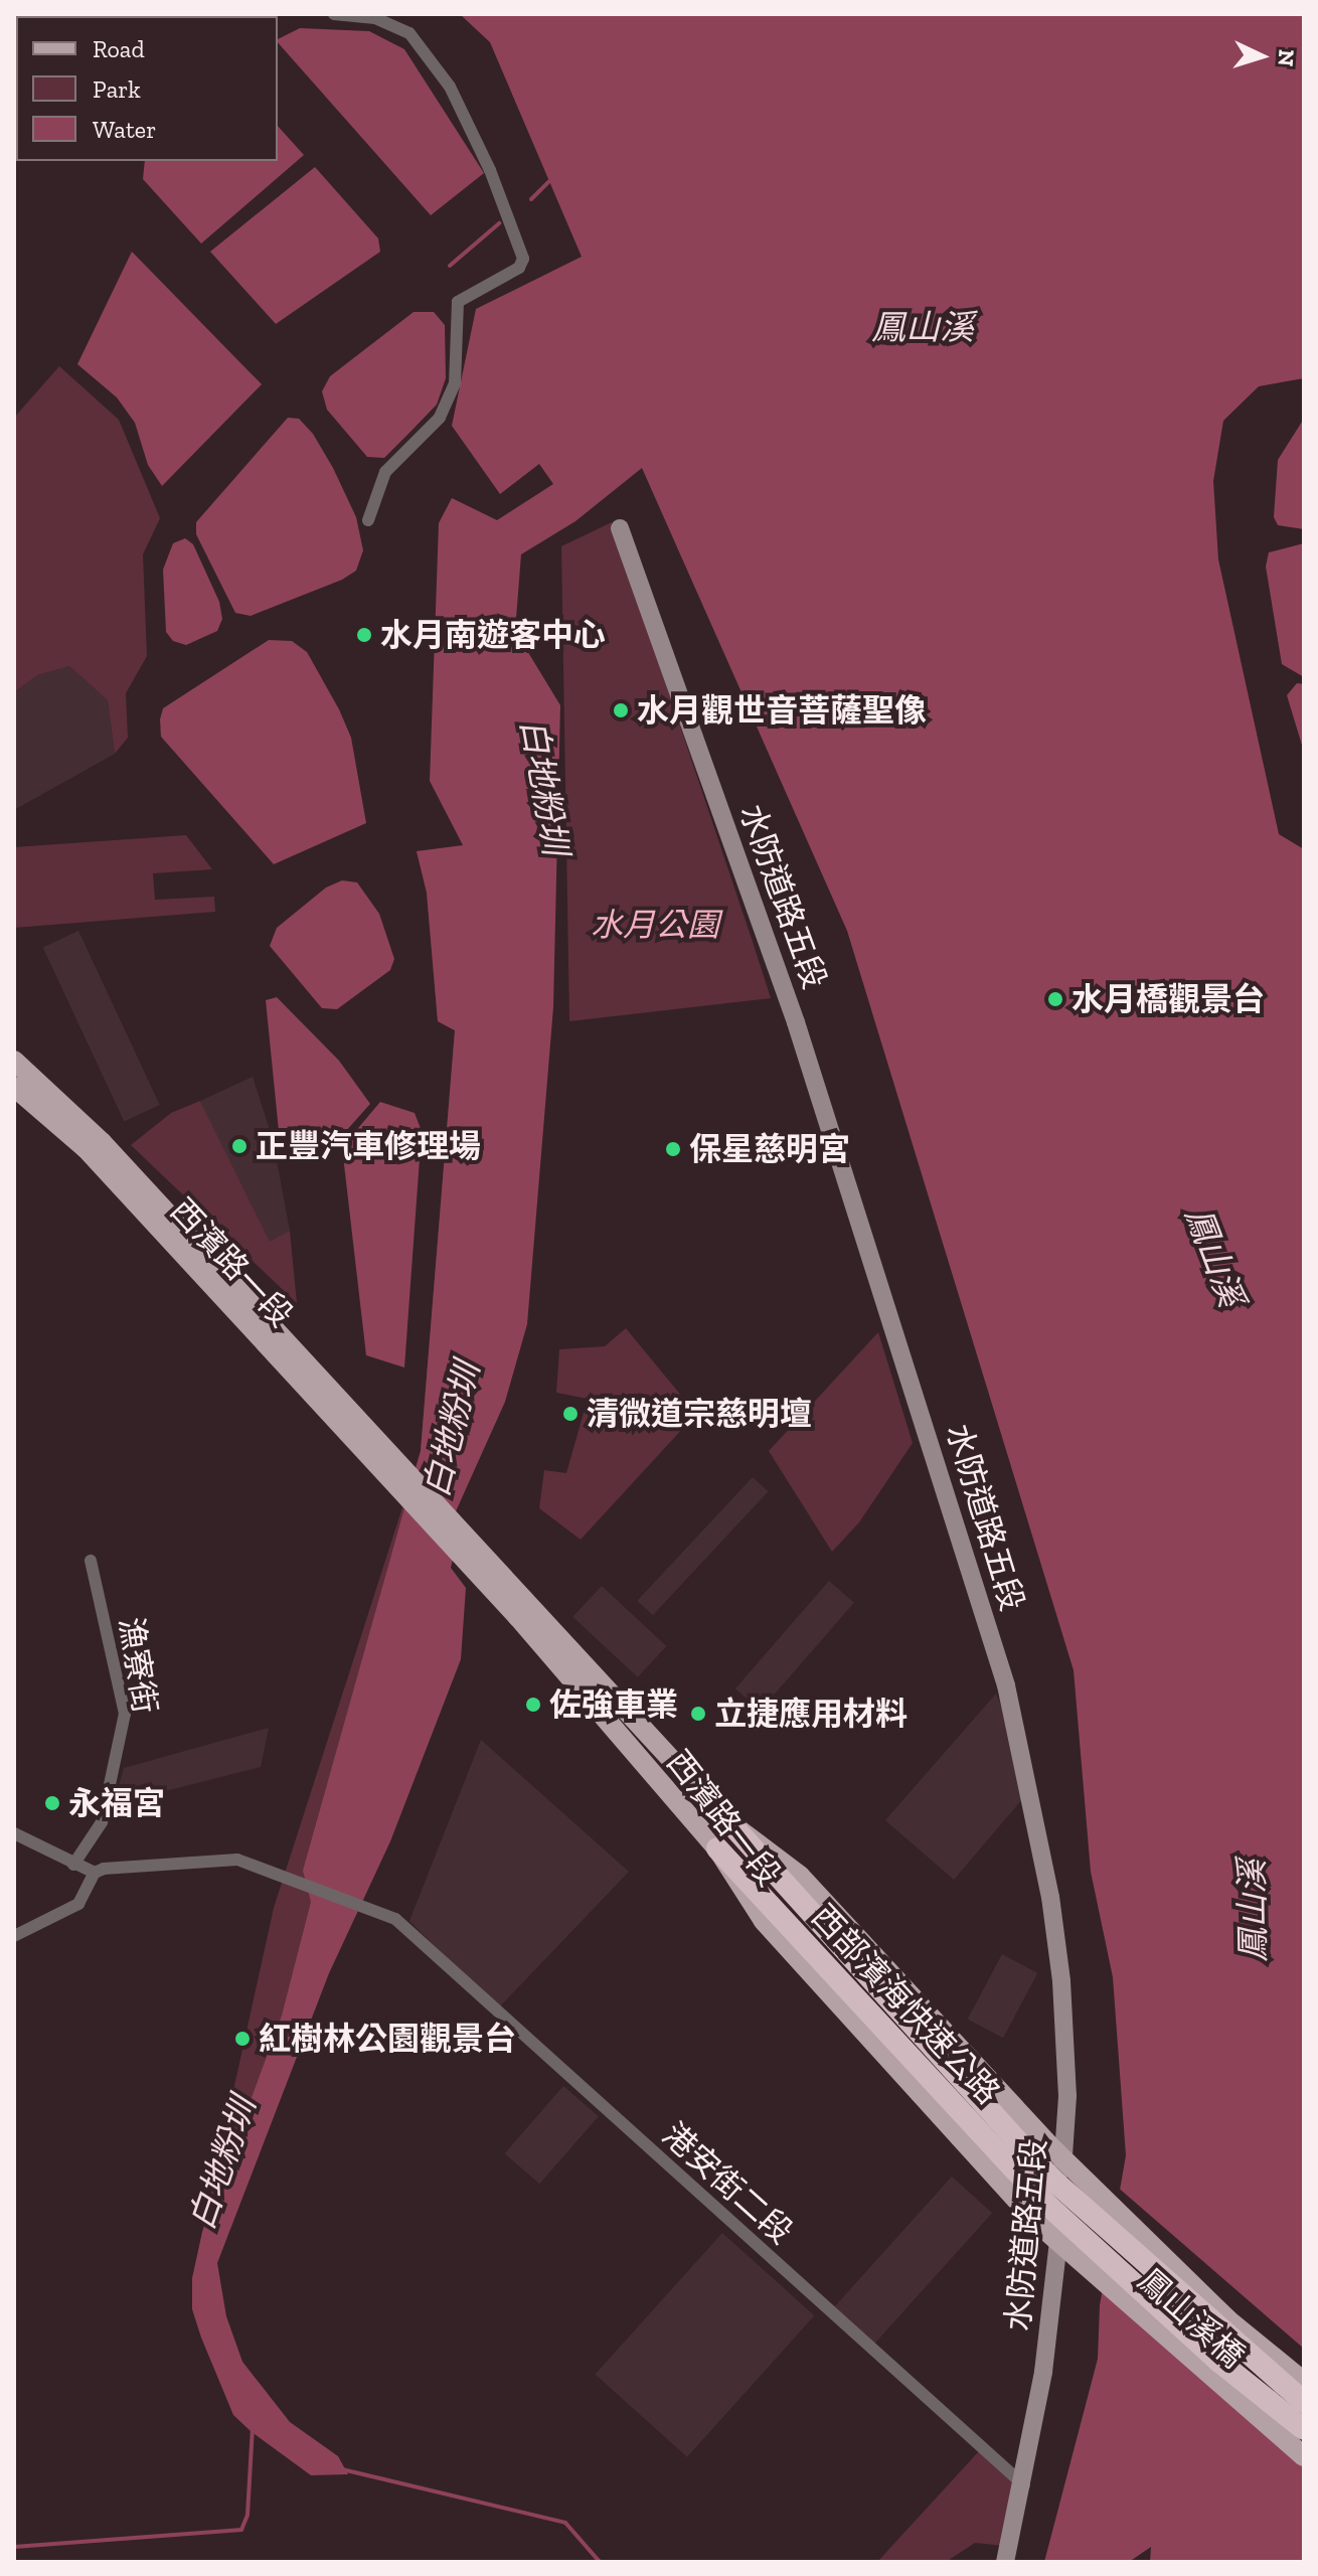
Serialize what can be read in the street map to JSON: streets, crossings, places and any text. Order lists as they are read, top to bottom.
{
  "streets": {
    "highway": ["西部濱海快速公路", "鳳山溪橋"],
    "main road": ["西濱路一段"],
    "street": ["水防道路五段", "漁寮街", "港安街二段"]
  },
  "crossings": [
    ["水防道路五段", "港安街二段"],
    ["西濱路一段", "西部濱海快速公路"],
    ["西濱路一段", "鳳山溪橋"],
    ["西部濱海快速公路", "鳳山溪橋"]
  ],
  "water": ["鳳山溪", "白地粉圳"],
  "parks": ["水月公園"],
  "places": [
    "水月南遊客中心",
    "水月觀世音菩薩聖像",
    "水月橋觀景台",
    "正豐汽車修理場",
    "保星慈明宮",
    "清微道宗慈明壇",
    "佐強車業",
    "立捷應用材料",
    "永福宮",
    "紅樹林公園觀景台"
  ],
  "legend": ["Road", "Park", "Water"],
  "north": "right"
}
